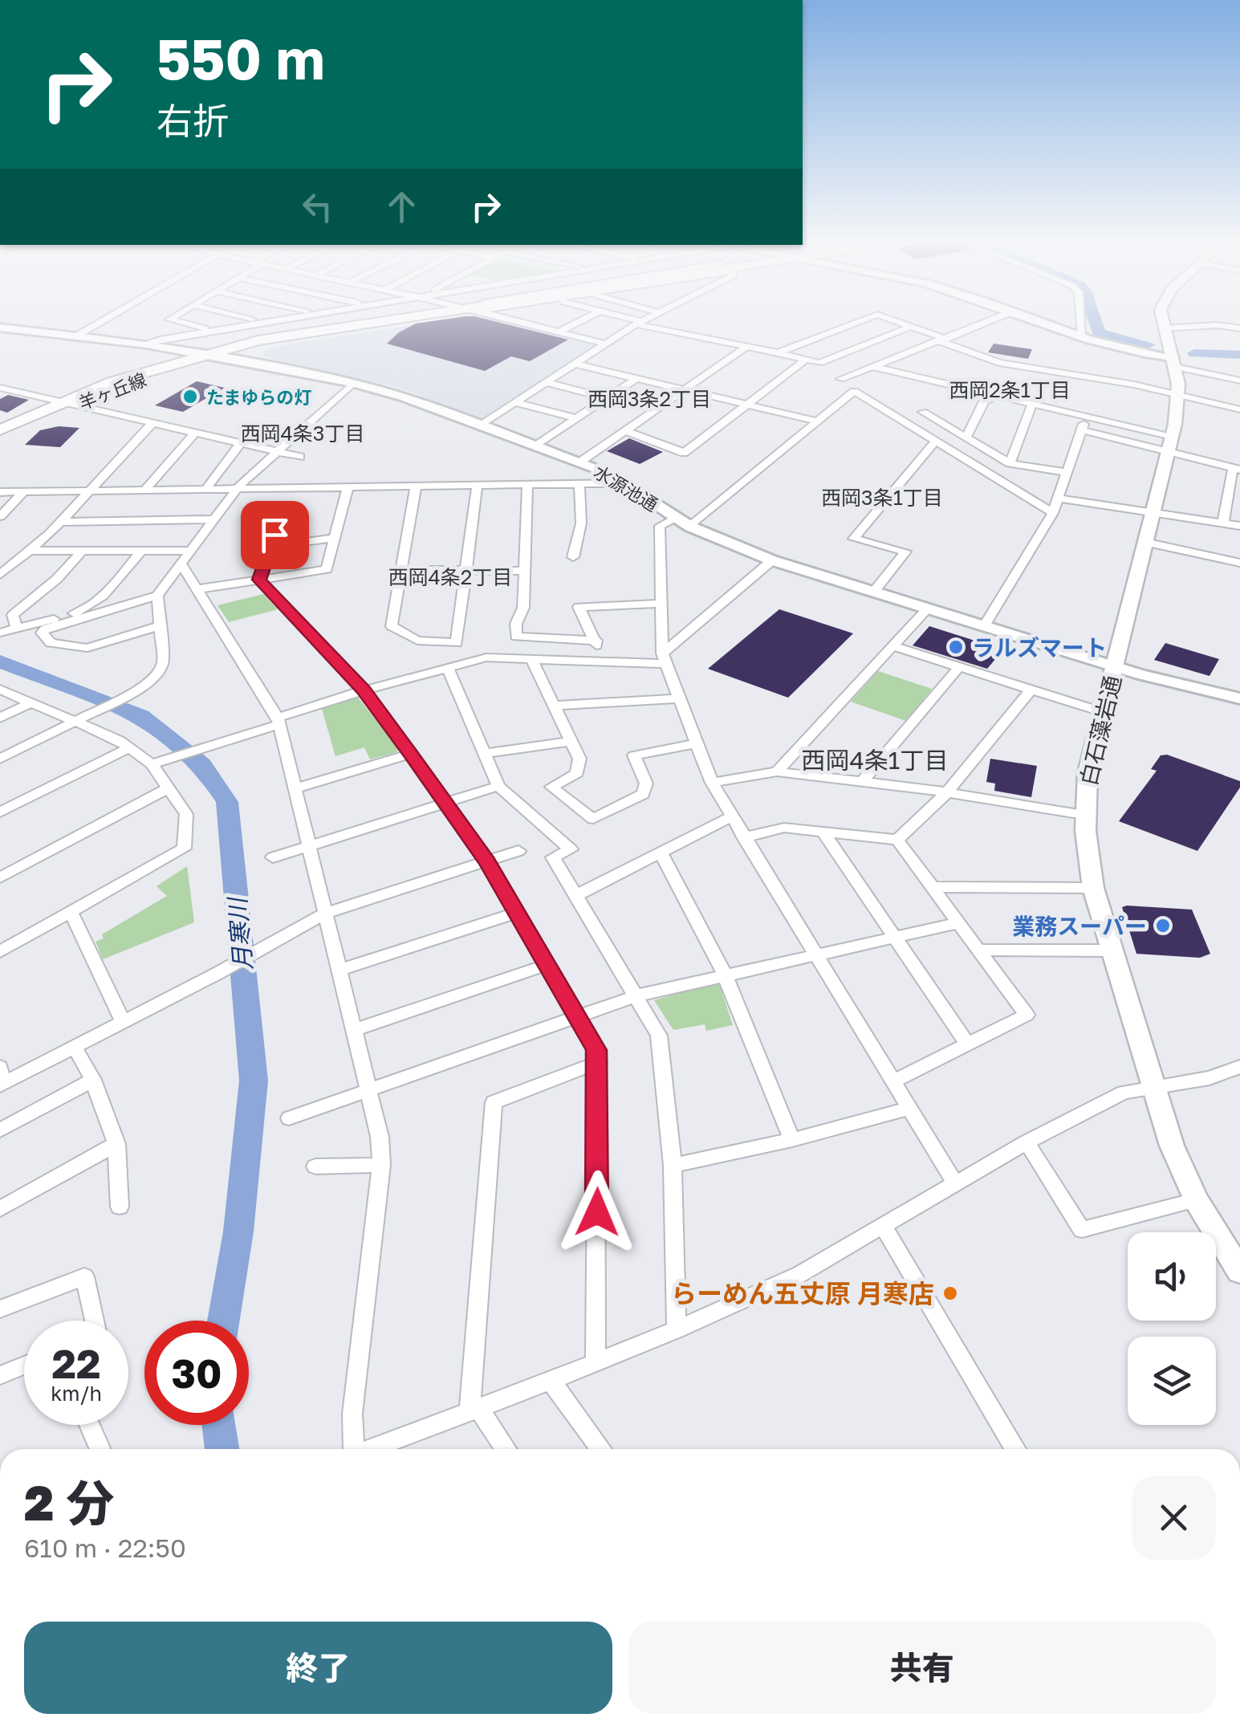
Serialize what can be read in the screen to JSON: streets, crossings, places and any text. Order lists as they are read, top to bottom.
{
  "streets": {
    "main road": ["羊ヶ丘線", "白石藻岩通"],
    "street": ["水源池通"]
  },
  "crossings": [
    ["羊ヶ丘線", "水源池通"],
    ["水源池通", "白石藻岩通"]
  ],
  "districts": [
    "西岡2条1丁目",
    "西岡3条2丁目",
    "西岡4条3丁目",
    "西岡3条1丁目",
    "西岡4条2丁目",
    "西岡4条1丁目"
  ],
  "water": ["月寒川"],
  "places": [
    "たまゆらの灯",
    "ラルズマート",
    "業務スーパー",
    "らーめん五丈原 月寒店"
  ],
  "page": {
    "turn": ["550 m", "右折"],
    "speed": "22 km/h",
    "limit": "30",
    "heading": ["2 分", "610 m · 22:50"],
    "buttons": ["終了", "共有"]
  }
}
